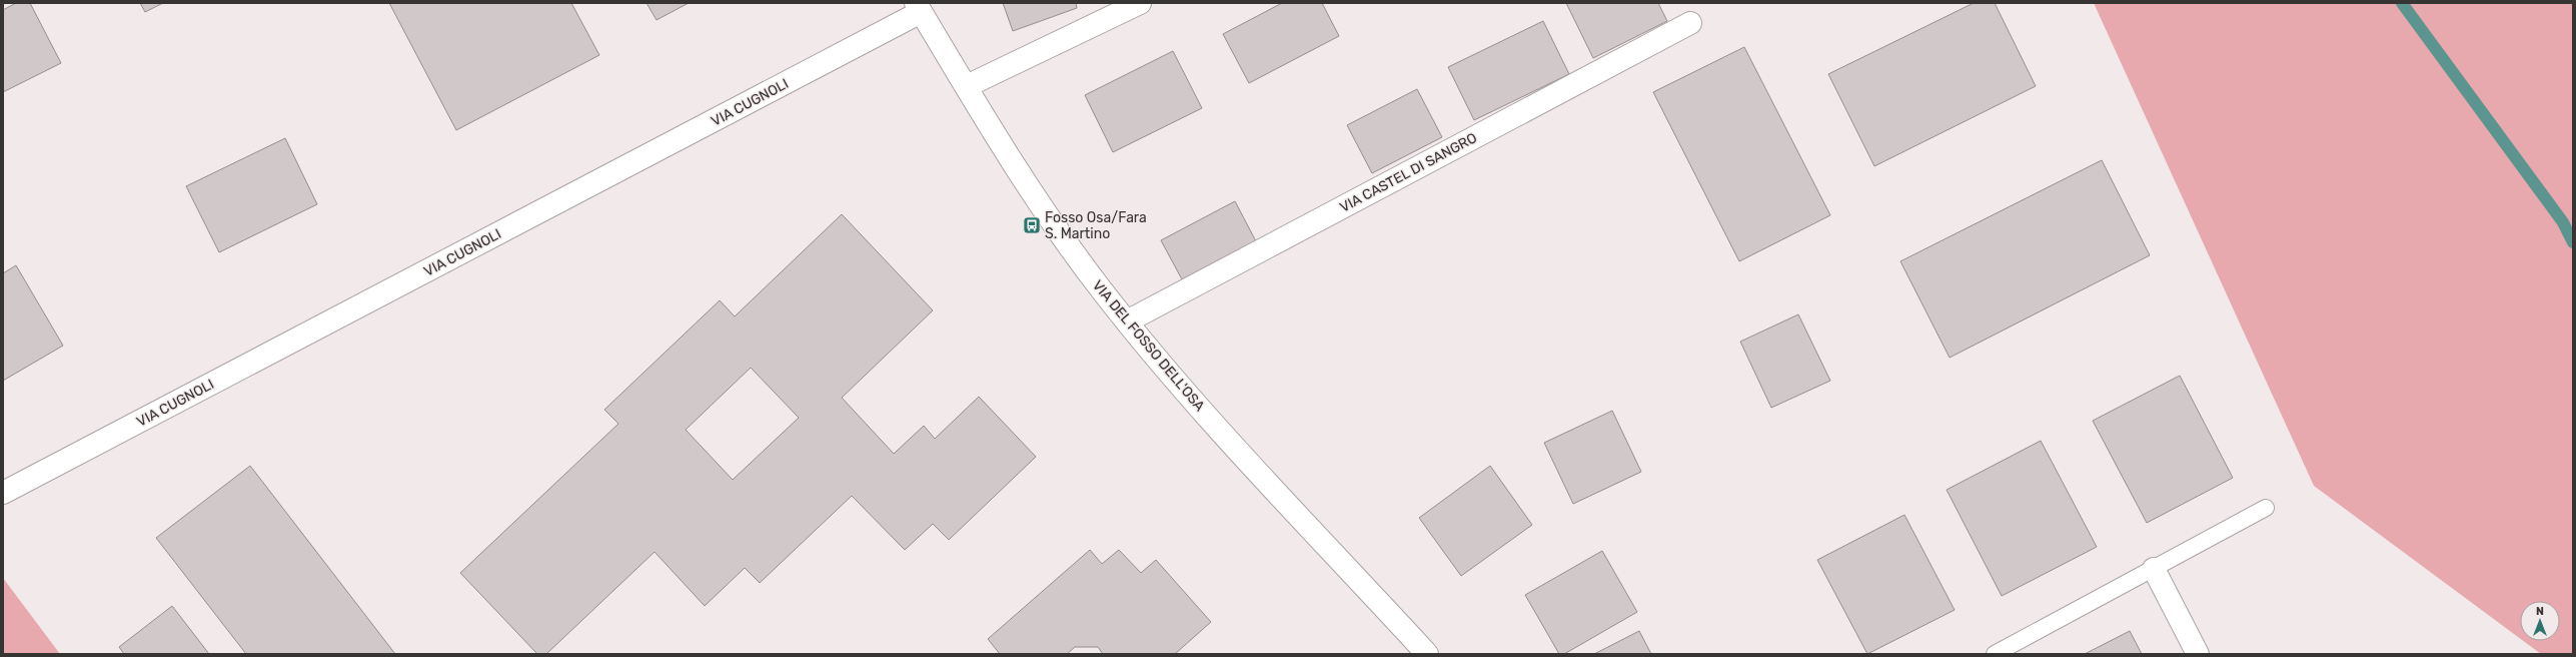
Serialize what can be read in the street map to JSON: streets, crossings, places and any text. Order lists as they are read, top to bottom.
{
  "streets": {
    "street": ["VIA CUGNOLI", "VIA CASTEL DI SANGRO", "VIA DEL FOSSO DELL'OSA"]
  },
  "crossings": [
    ["VIA CUGNOLI", "VIA DEL FOSSO DELL'OSA"],
    ["VIA CASTEL DI SANGRO", "VIA DEL FOSSO DELL'OSA"]
  ],
  "places": {
    "bus stop": ["Fosso Osa/Fara S. Martino"]
  },
  "north": "top"
}
